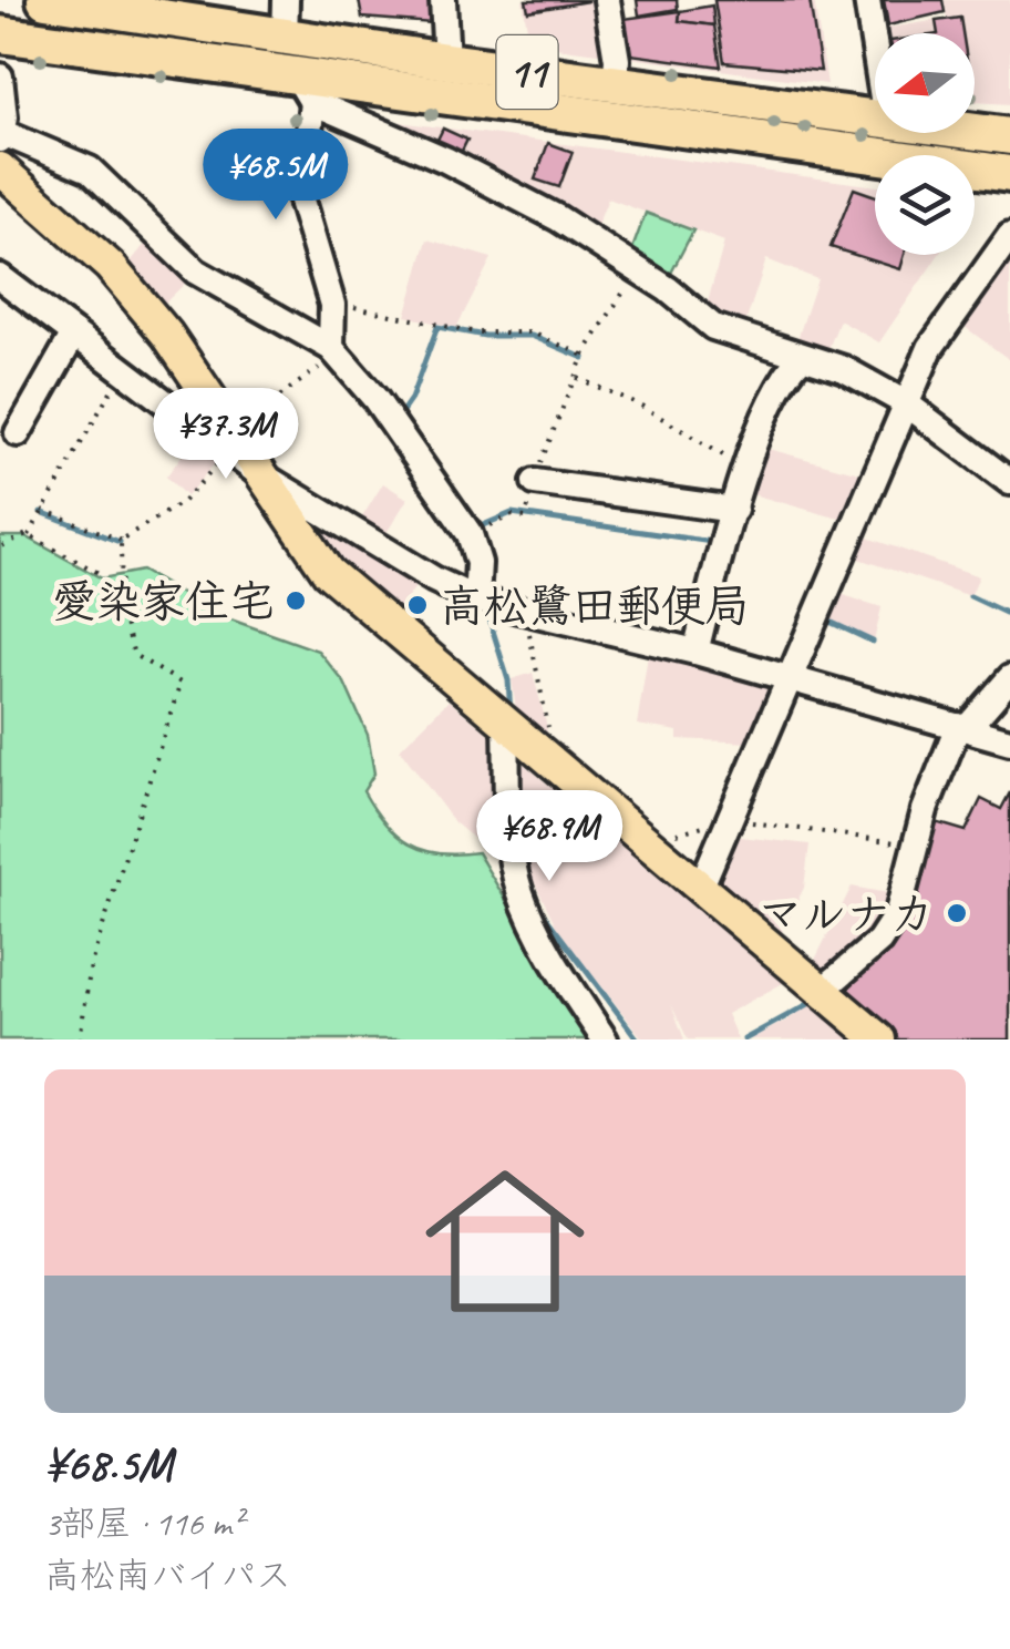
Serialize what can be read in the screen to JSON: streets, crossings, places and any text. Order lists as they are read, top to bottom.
{
  "streets": {
    "highway": ["11"]
  },
  "places": ["愛染家住宅", "高松鷺田郵便局", "マルナカ"],
  "north": "left",
  "page": {
    "price": ["¥68.5M", "¥37.3M", "¥68.9M"],
    "list": [
      {
        "name": "¥68.5M",
        "note": "3部屋 · 116 m² · 高松南バイパス"
      }
    ]
  }
}
